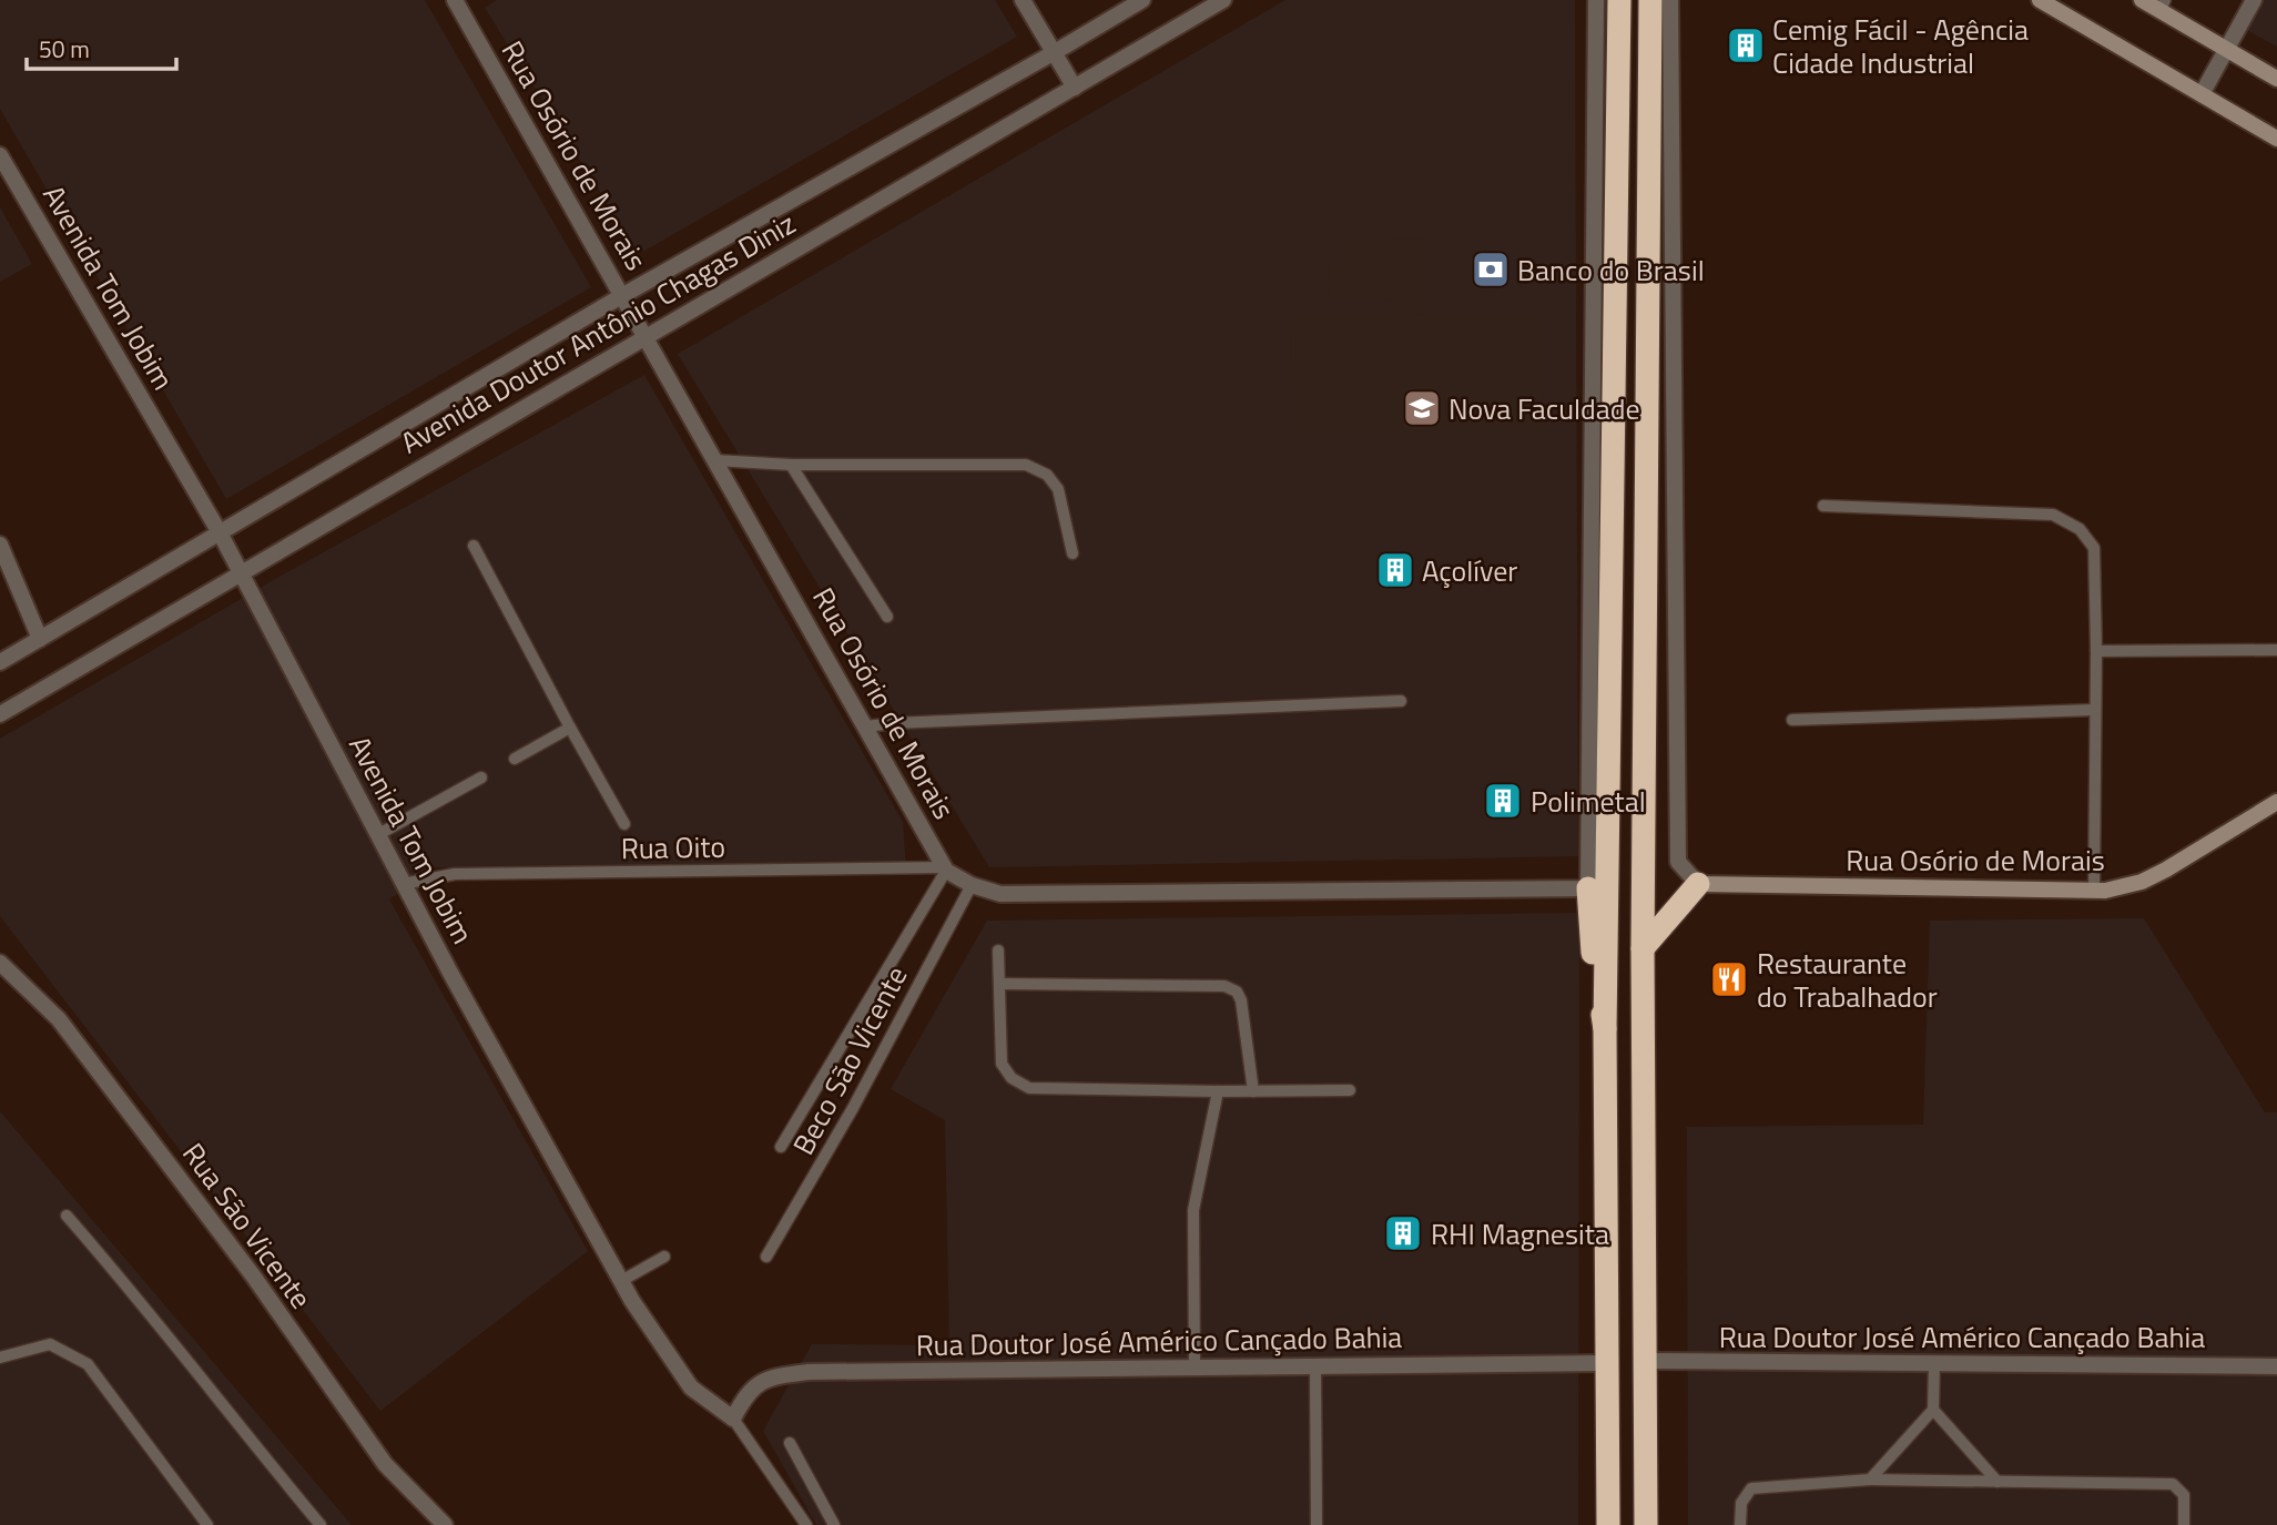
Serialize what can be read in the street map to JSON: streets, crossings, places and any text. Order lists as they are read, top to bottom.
{
  "streets": {
    "street": [
      "Rua Osório de Morais",
      "Avenida Tom Jobim",
      "Avenida Doutor Antônio Chagas Diniz",
      "Rua São Vicente",
      "Rua Doutor José Américo Cançado Bahia"
    ],
    "lane": ["Rua Oito", "Beco São Vicente"]
  },
  "crossings": [
    ["Rua Osório de Morais", "Avenida Doutor Antônio Chagas Diniz"],
    ["Rua Osório de Morais", "Rua Oito"],
    ["Avenida Tom Jobim", "Avenida Doutor Antônio Chagas Diniz"],
    ["Avenida Tom Jobim", "Rua Oito"],
    ["Avenida Tom Jobim", "Rua Doutor José Américo Cançado Bahia"]
  ],
  "places": {
    "building": [
      "Cemig Fácil - Agência Cidade Industrial",
      "Açolíver",
      "Polimetal",
      "RHI Magnesita"
    ],
    "bank": ["Banco do Brasil"],
    "school or university": ["Nova Faculdade"],
    "restaurant": ["Restaurante do Trabalhador"]
  },
  "scale_bar": "50 m"
}
